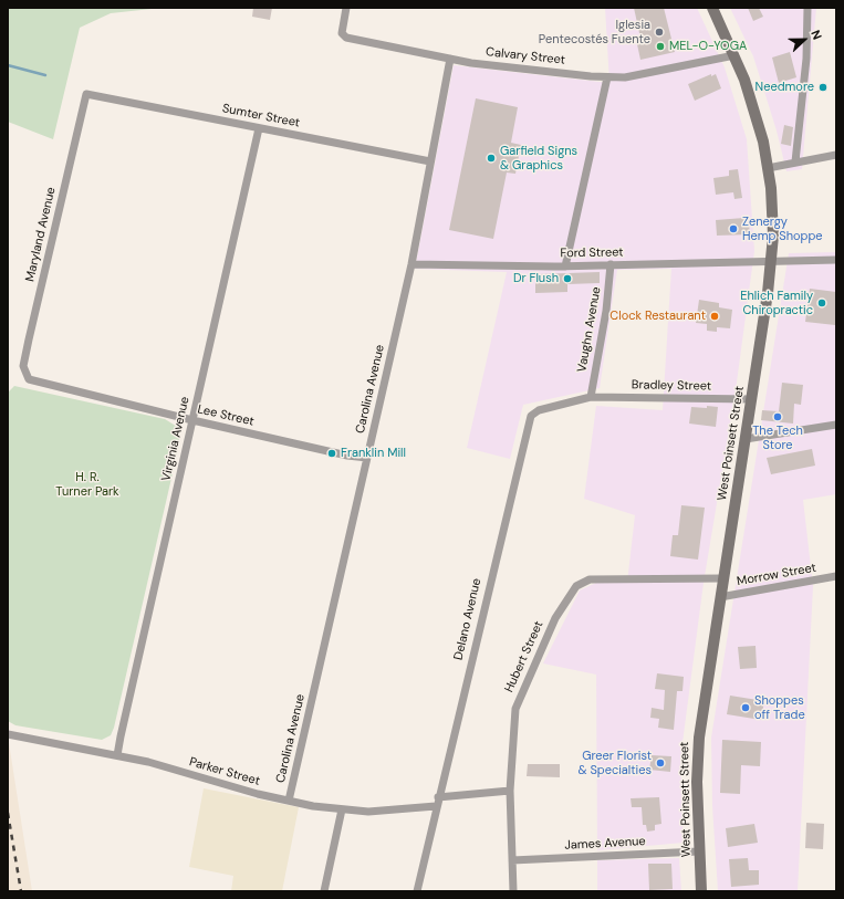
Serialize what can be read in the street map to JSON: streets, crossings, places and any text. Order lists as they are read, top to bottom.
{
  "streets": {
    "main road": ["West Poinsett Street"],
    "street": [
      "Calvary Street",
      "Sumter Street",
      "Maryland Avenue",
      "Ford Street",
      "Vaughn Avenue",
      "Bradley Street",
      "Carolina Avenue",
      "Lee Street",
      "Virginia Avenue",
      "Morrow Street",
      "Delano Avenue",
      "Hubert Street",
      "Parker Street",
      "James Avenue"
    ]
  },
  "crossings": [
    ["Calvary Street", "Carolina Avenue"],
    ["Calvary Street", "West Poinsett Street"],
    ["Sumter Street", "Maryland Avenue"],
    ["Sumter Street", "Carolina Avenue"],
    ["Sumter Street", "Virginia Avenue"],
    ["Maryland Avenue", "Lee Street"],
    ["Ford Street", "Vaughn Avenue"],
    ["Ford Street", "Carolina Avenue"],
    ["Ford Street", "West Poinsett Street"],
    ["Vaughn Avenue", "Bradley Street"],
    ["Vaughn Avenue", "Delano Avenue"],
    ["Bradley Street", "West Poinsett Street"],
    ["Bradley Street", "Delano Avenue"],
    ["Carolina Avenue", "Lee Street"],
    ["Carolina Avenue", "Parker Street"],
    ["Lee Street", "Virginia Avenue"],
    ["Virginia Avenue", "Parker Street"],
    ["West Poinsett Street", "Morrow Street"],
    ["West Poinsett Street", "Hubert Street"],
    ["West Poinsett Street", "James Avenue"],
    ["Delano Avenue", "Parker Street"],
    ["Hubert Street", "James Avenue"]
  ],
  "parks": ["H. R. Turner Park"],
  "places": [
    "Iglesia Pentecostés Fuente",
    "MEL-O-YOGA",
    "Needmore",
    "Garfield Signs & Graphics",
    "Zenergy Hemp Shoppe",
    "Dr Flush",
    "Ehlich Family Chiropractic",
    "Clock Restaurant",
    "The Tech Store",
    "Franklin Mill",
    "Shoppes off Trade",
    "Greer Florist & Specialties"
  ],
  "north": "right"
}
